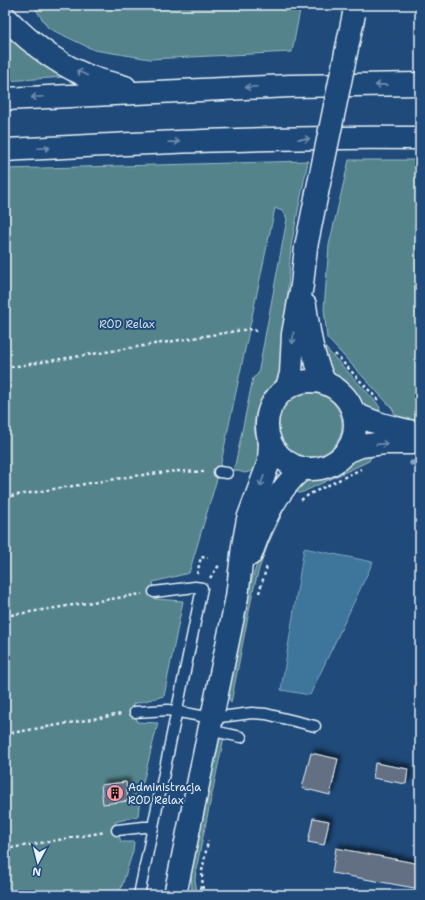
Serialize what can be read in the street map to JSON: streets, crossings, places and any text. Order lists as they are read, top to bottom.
{
  "parks": ["ROD Relax"],
  "places": {
    "building": ["Administracja ROD Relax"]
  },
  "north": "bottom"
}
